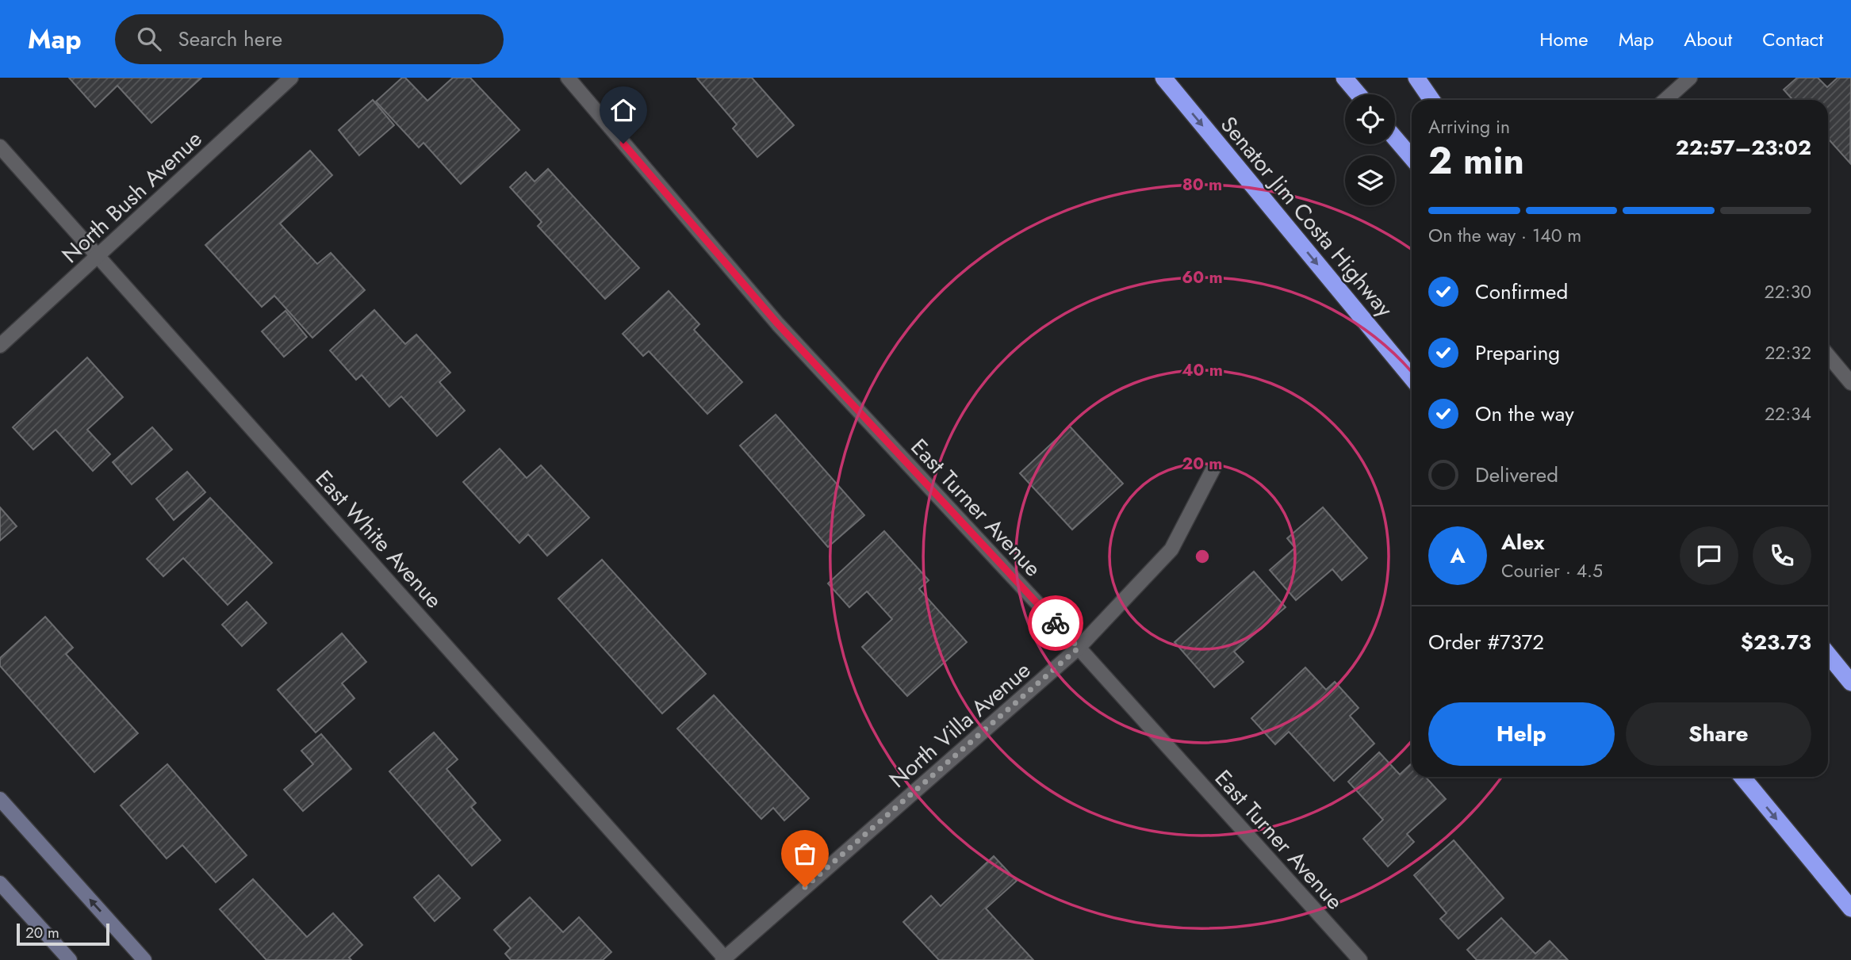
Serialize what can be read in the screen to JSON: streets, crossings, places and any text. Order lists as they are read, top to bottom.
{
  "streets": {
    "highway": ["Senator Jim Costa Highway"],
    "street": [
      "North Bush Avenue",
      "East Turner Avenue",
      "East White Avenue",
      "North Villa Avenue"
    ]
  },
  "crossings": [
    ["North Bush Avenue", "East White Avenue"],
    ["East Turner Avenue", "North Villa Avenue"],
    ["East White Avenue", "North Villa Avenue"]
  ],
  "one_way": ["Senator Jim Costa Highway"],
  "scale_bar": "20 m",
  "page": {
    "header": "Map",
    "search": "Search here",
    "nav": [
      "Home",
      "Map",
      "About",
      "Contact"
    ],
    "heading": ["2 min", "Arriving in", "22:57–23:02"],
    "panel": [
      "Alex",
      "Courier · 4.5",
      "Order #7372",
      "$23.73"
    ],
    "bar": "On the way · 140 m",
    "list": [
      ["Confirmed", "22:30"],
      ["Preparing", "22:32"],
      ["On the way", "22:34"],
      "Delivered"
    ],
    "round": "A",
    "buttons": ["Help", "Share"],
    "scale": "20 m"
  },
  "rings": [
    "80 m",
    "60 m",
    "40 m",
    "20 m"
  ]
}
